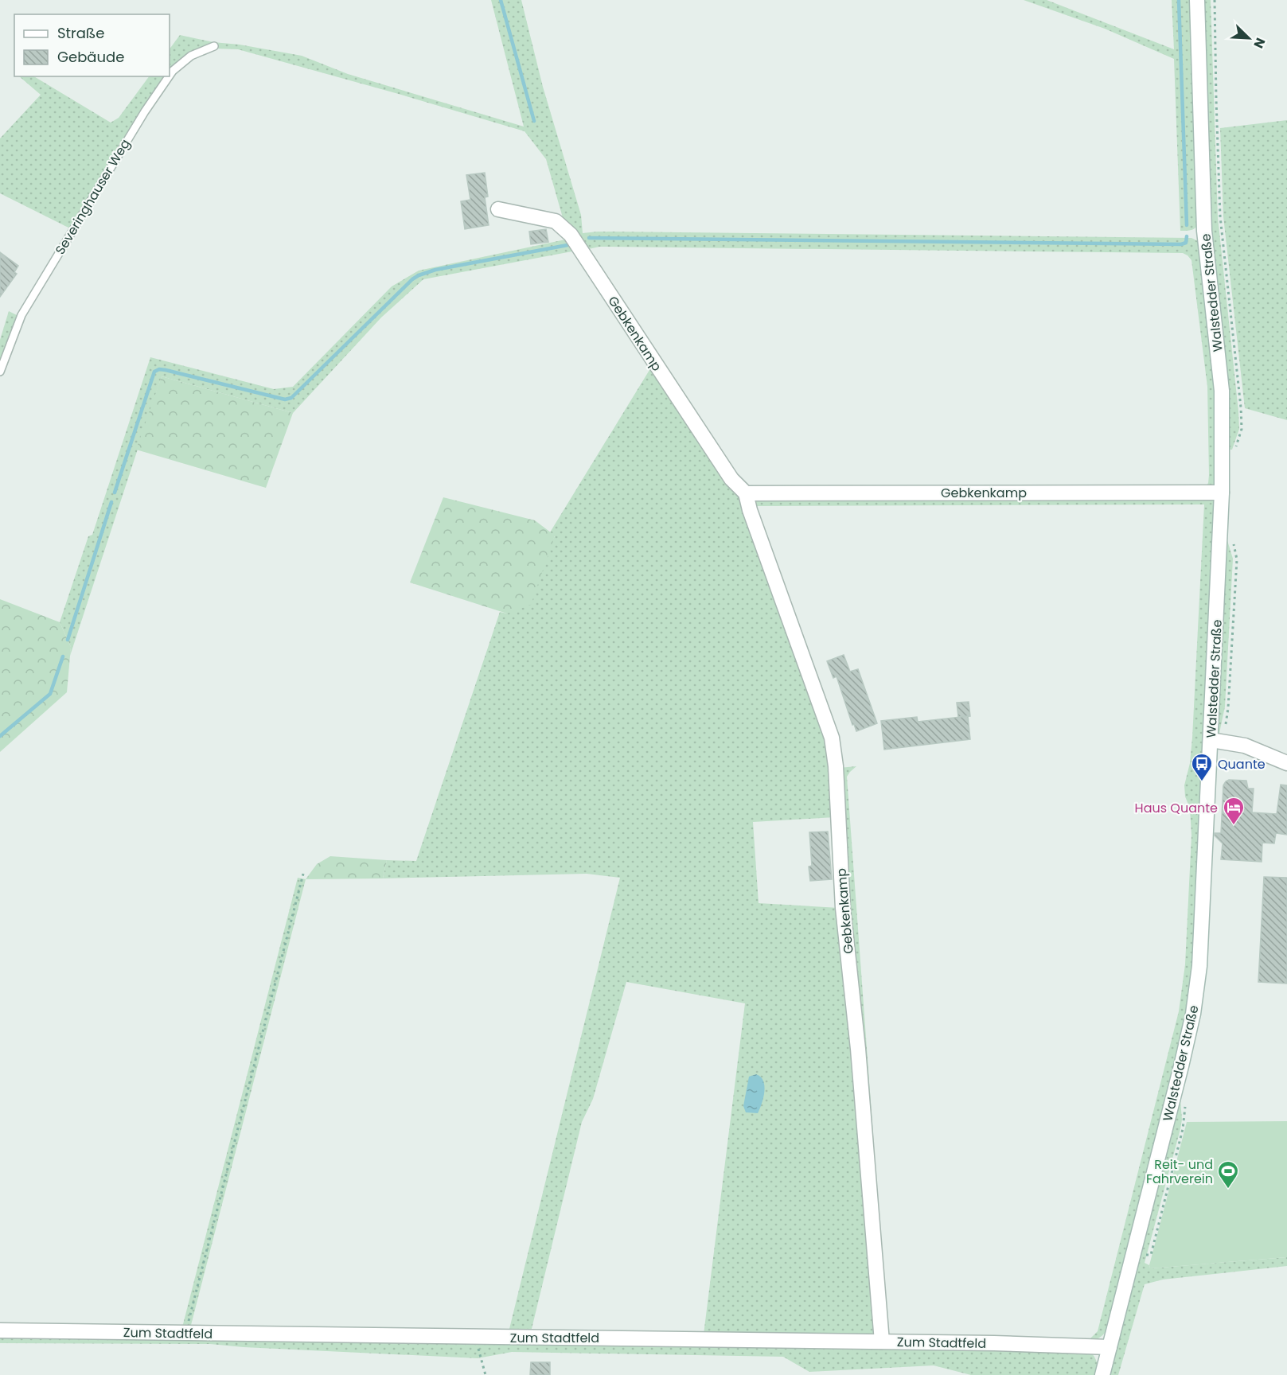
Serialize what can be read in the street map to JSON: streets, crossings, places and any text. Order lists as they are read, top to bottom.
{
  "streets": {
    "street": ["Walstedder Straße", "Gebkenkamp", "Zum Stadtfeld"],
    "lane": ["Severinghauser Weg"]
  },
  "crossings": [
    ["Walstedder Straße", "Gebkenkamp"],
    ["Walstedder Straße", "Zum Stadtfeld"],
    ["Gebkenkamp", "Zum Stadtfeld"]
  ],
  "places": {
    "bus stop": ["Quante"],
    "hotel": ["Haus Quante"],
    "sports": ["Reit- und Fahrverein"]
  },
  "legend": ["Straße", "Gebäude"],
  "north": "bottom right"
}
